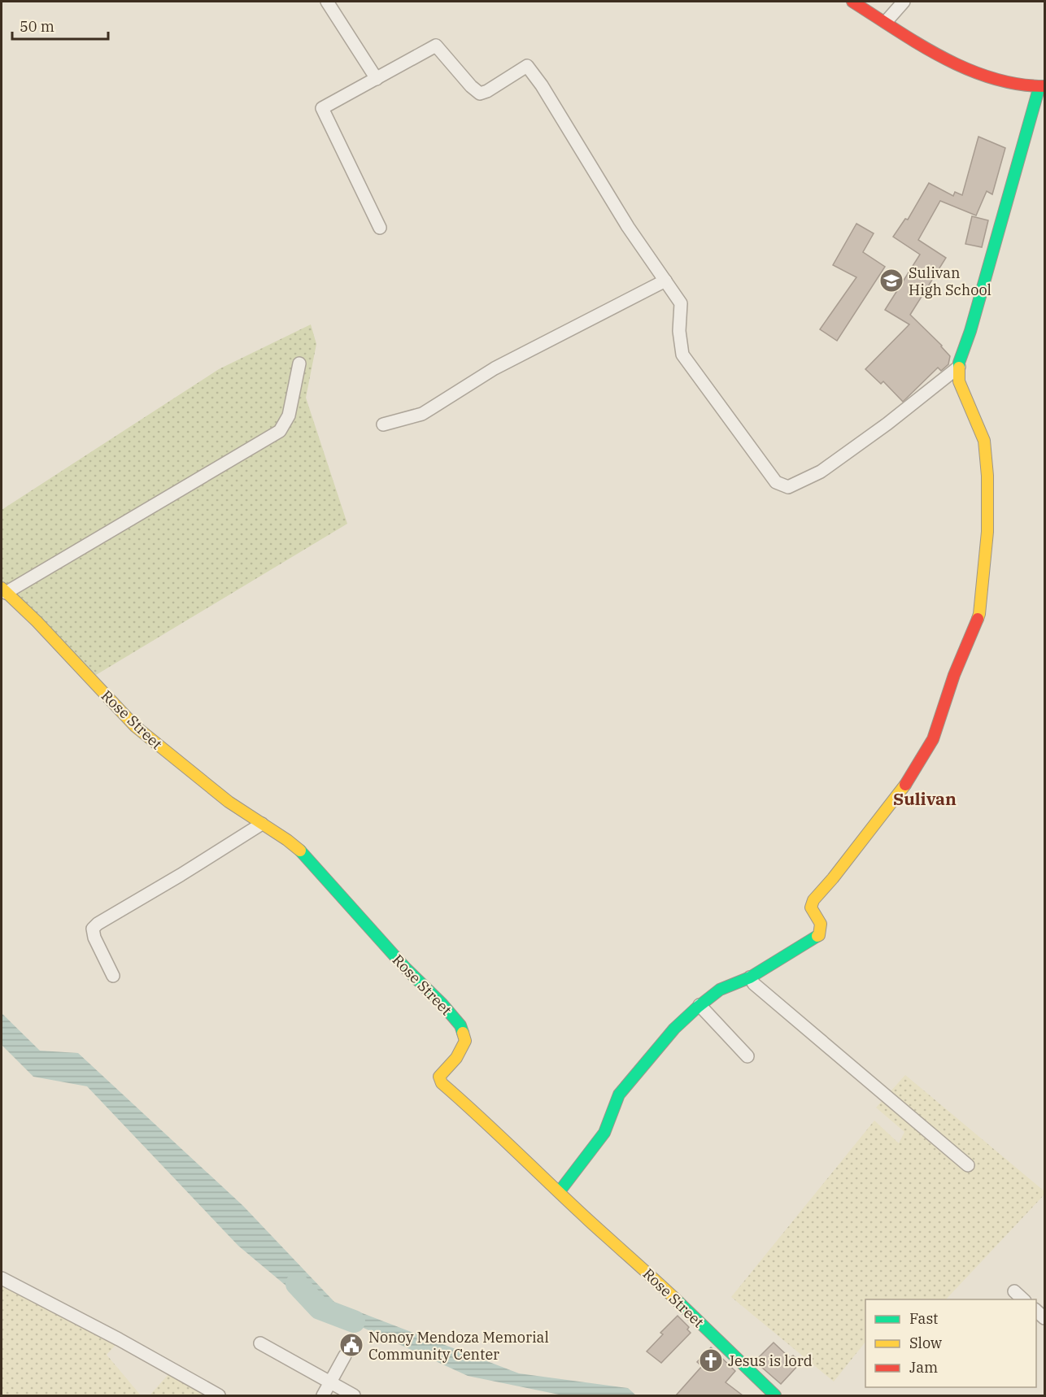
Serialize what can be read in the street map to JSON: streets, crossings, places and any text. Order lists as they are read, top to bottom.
{
  "streets": {
    "street": ["Rose Street"]
  },
  "districts": ["Sulivan"],
  "places": {
    "school or university": ["Sulivan High School"],
    "public building": ["Nonoy Mendoza Memorial Community Center"],
    "church": ["Jesus is lord"]
  },
  "legend": ["Fast", "Slow", "Jam"],
  "scale_bar": "50 m"
}
